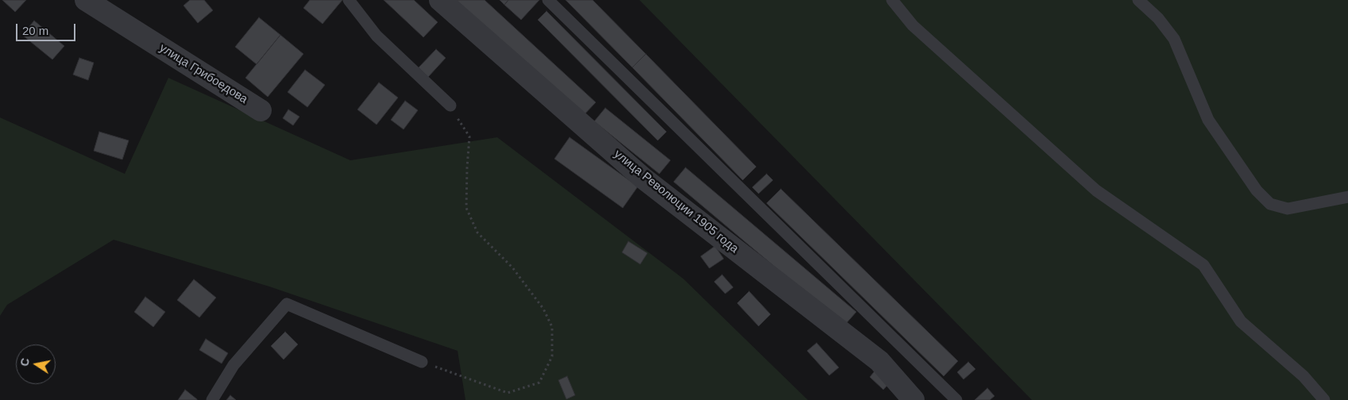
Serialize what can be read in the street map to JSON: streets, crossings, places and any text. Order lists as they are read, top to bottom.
{
  "streets": {
    "street": ["улица Грибоедова", "улица Революции 1905 года"]
  },
  "scale_bar": "20 m",
  "north": "left"
}
